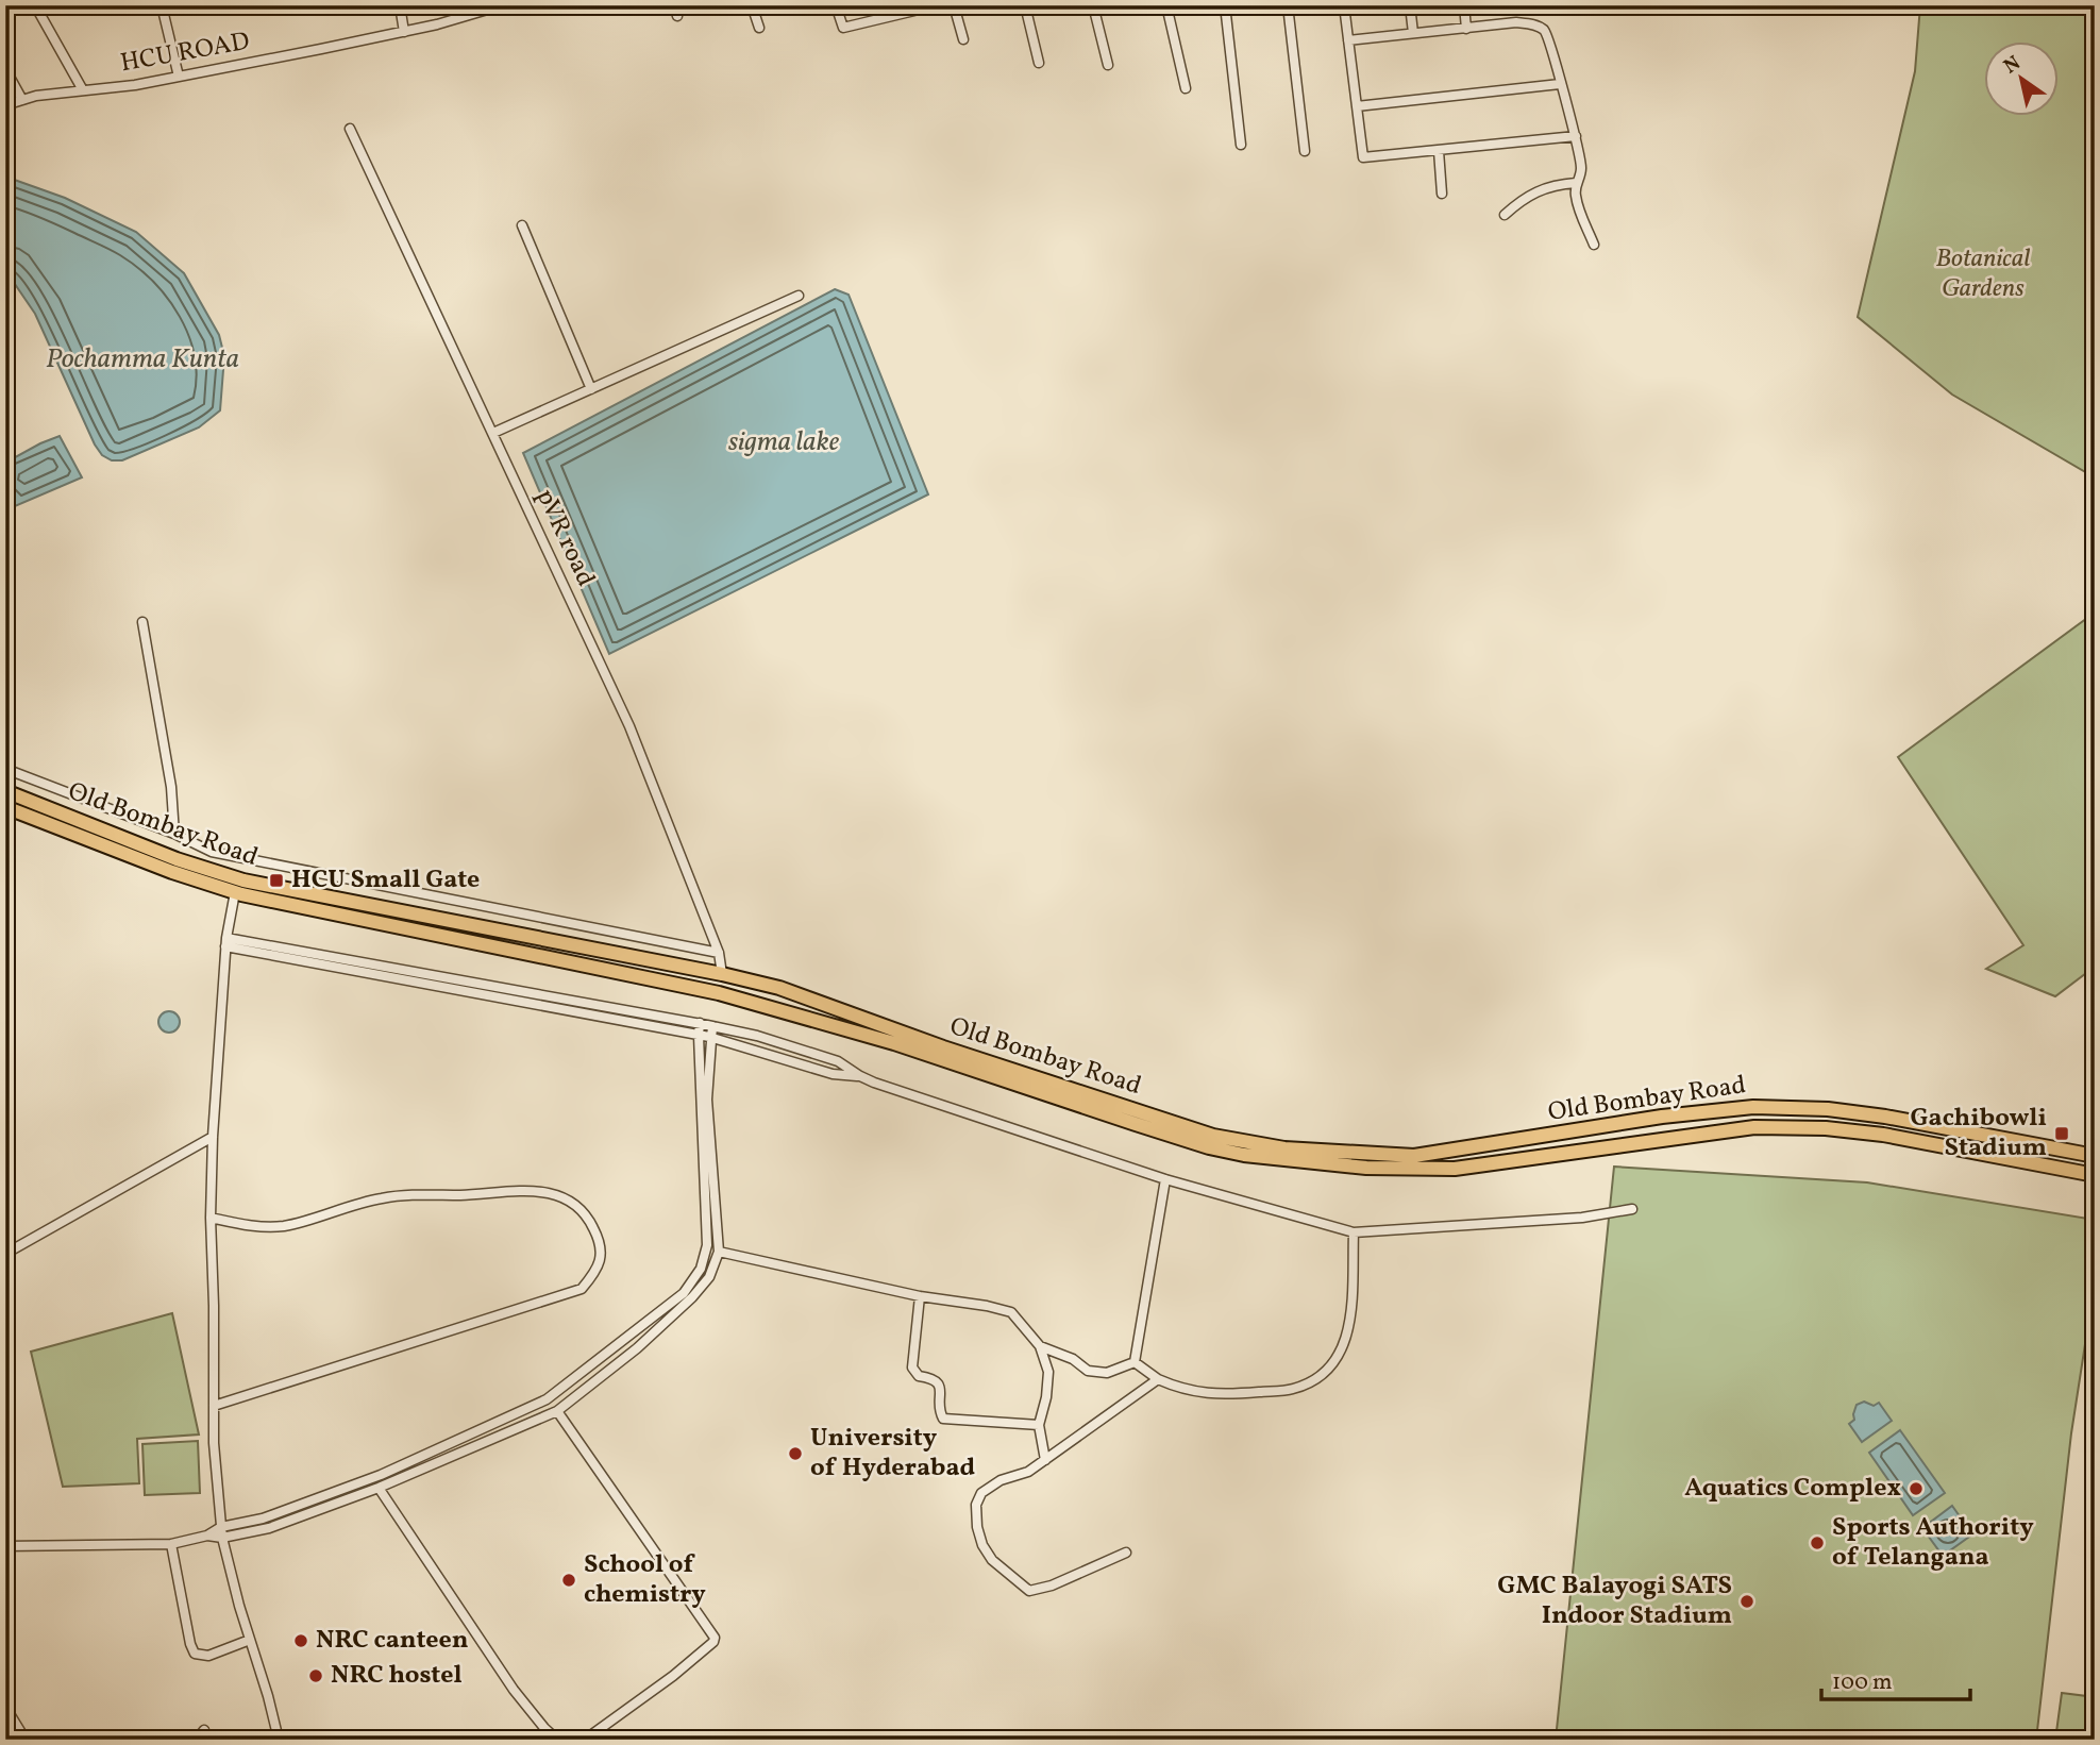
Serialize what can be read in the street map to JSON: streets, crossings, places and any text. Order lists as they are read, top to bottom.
{
  "streets": {
    "main road": ["Old Bombay Road"],
    "street": ["HCU ROAD", "pVR road"]
  },
  "crossings": [
    ["pVR road", "Old Bombay Road"]
  ],
  "water": ["Pochamma Kunta", "sigma lake"],
  "parks": ["Botanical Gardens"],
  "places": {
    "transit": ["HCU Small Gate", "Gachibowli Stadium"],
    "other": [
      "University of Hyderabad",
      "Aquatics Complex",
      "Sports Authority of Telangana",
      "School of chemistry",
      "GMC Balayogi SATS Indoor Stadium",
      "NRC canteen",
      "NRC hostel"
    ]
  },
  "scale_bar": "100 m",
  "north": "top left"
}
